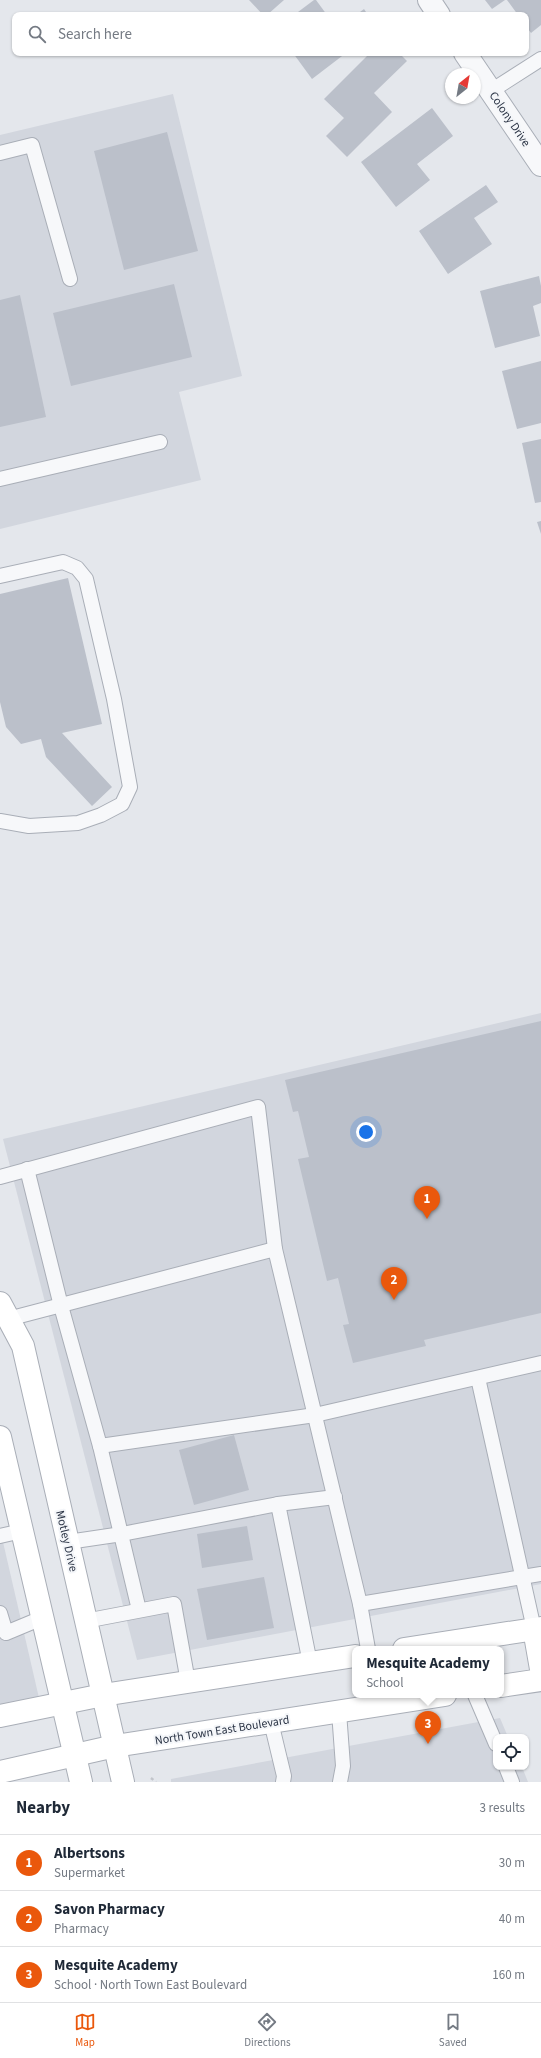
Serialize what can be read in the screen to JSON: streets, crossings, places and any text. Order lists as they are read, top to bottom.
{
  "streets": {
    "main road": ["Motley Drive", "North Town East Boulevard"],
    "street": ["Colony Drive"]
  },
  "crossings": [
    ["Motley Drive", "North Town East Boulevard"]
  ],
  "north": "top right",
  "page": {
    "search": "Search here",
    "pins": ["1", "2", "3"],
    "popup": ["Mesquite Academy", "School"],
    "heading": ["Nearby", "3 results"],
    "list": [
      {
        "mark": "1",
        "name": "Albertsons",
        "note": "Supermarket",
        "value": "30 m"
      },
      {
        "mark": "2",
        "name": "Savon Pharmacy",
        "note": "Pharmacy",
        "value": "40 m"
      },
      {
        "mark": "3",
        "name": "Mesquite Academy",
        "note": "School · North Town East Boulevard",
        "value": "160 m"
      }
    ],
    "nav": ["Map", "Directions", "Saved"]
  }
}
